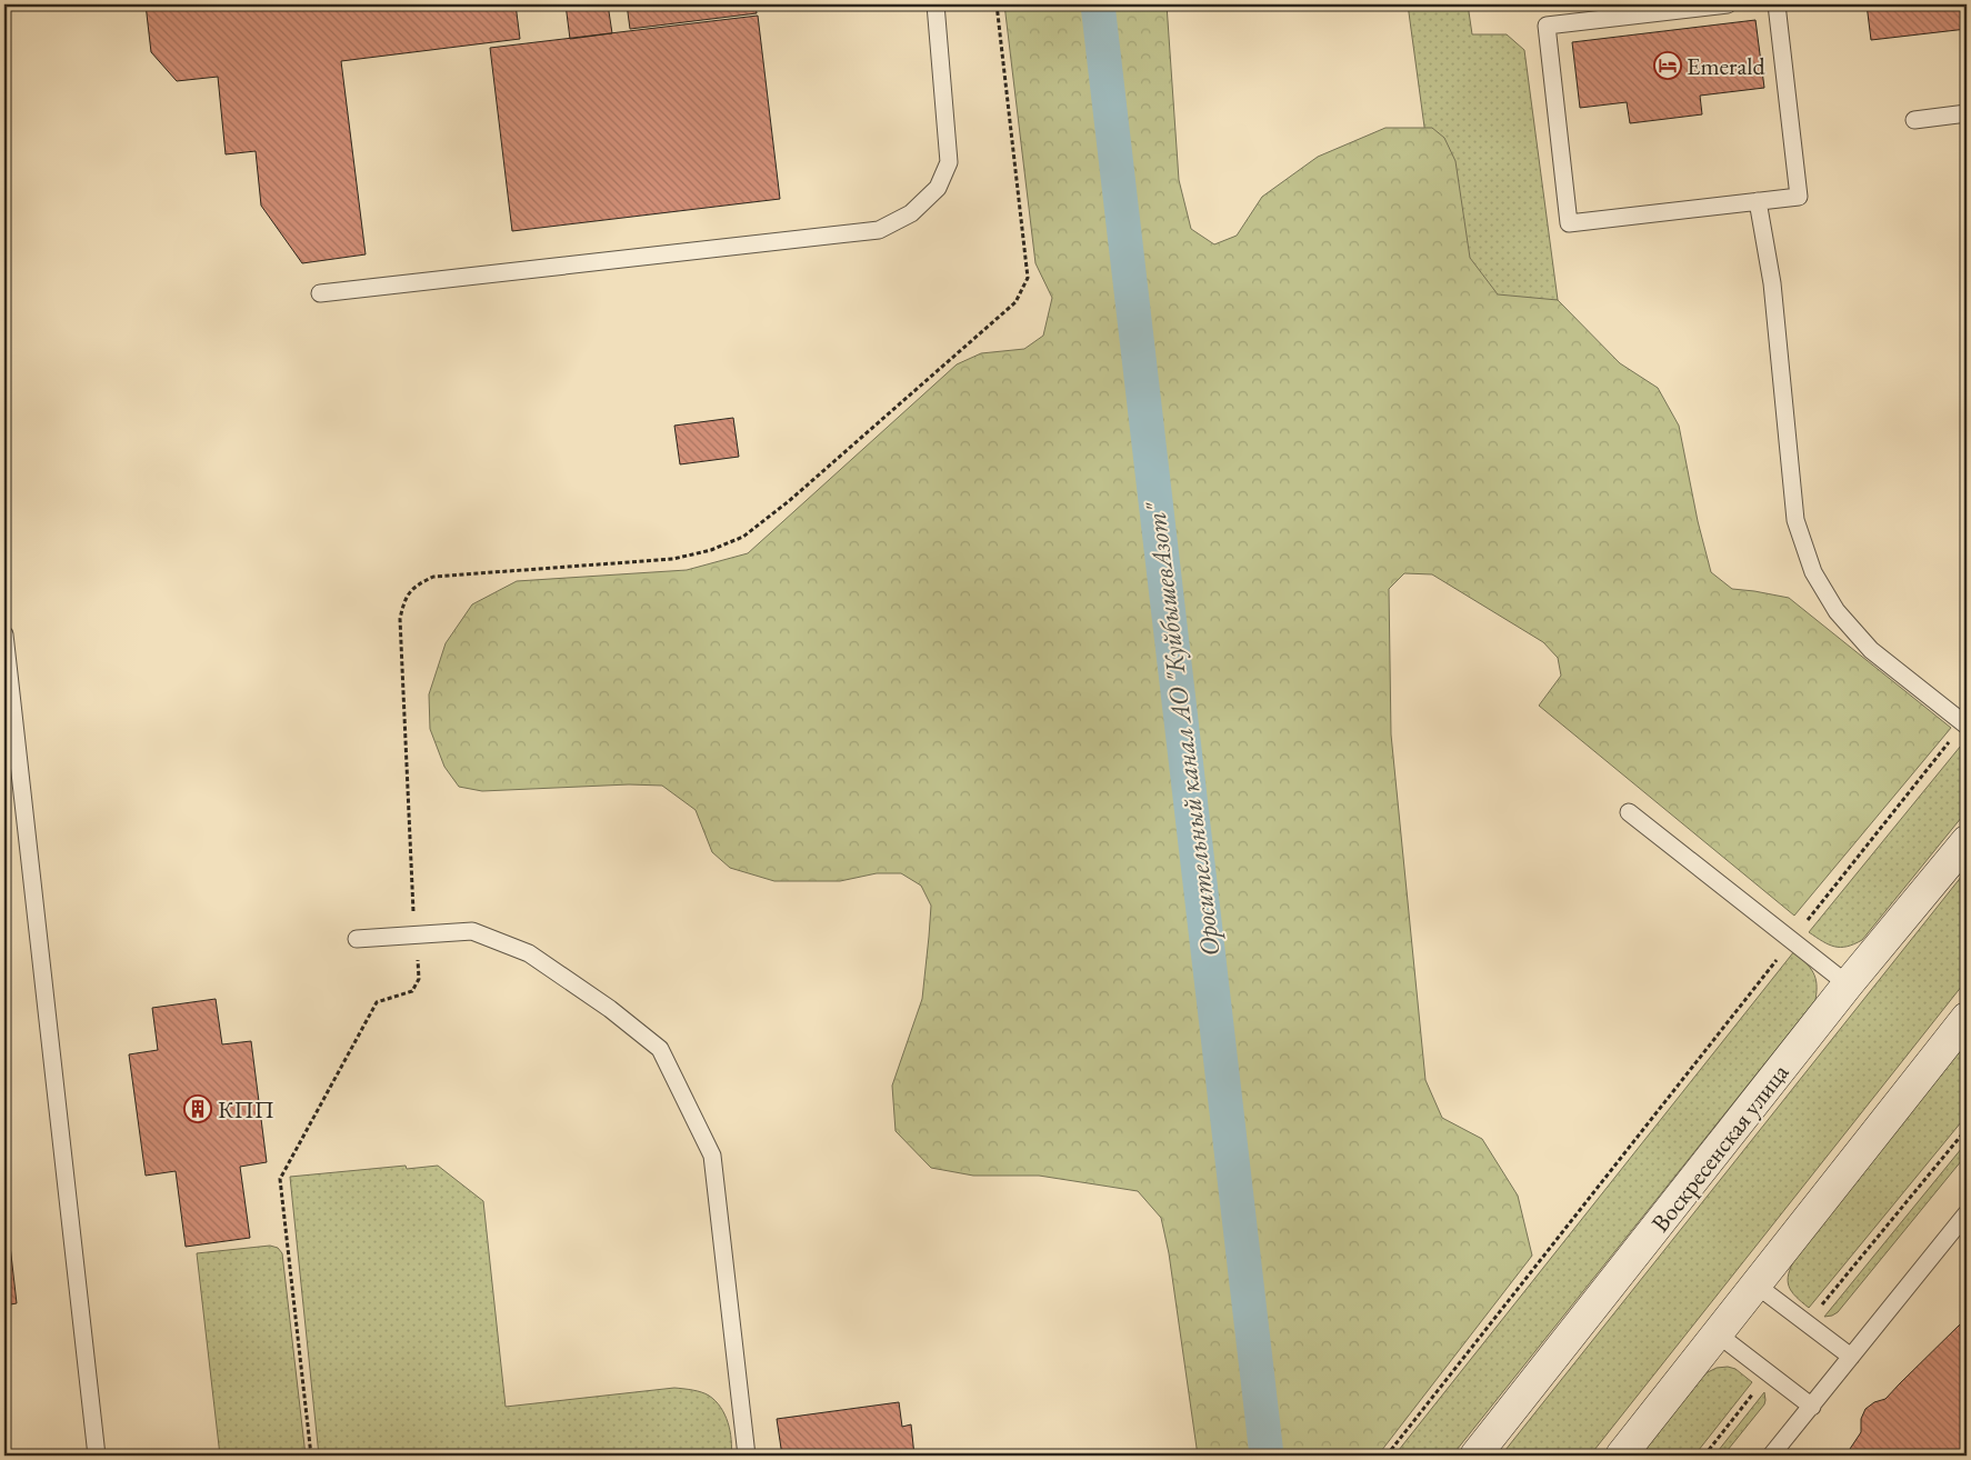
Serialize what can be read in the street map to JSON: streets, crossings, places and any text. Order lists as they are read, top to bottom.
{
  "streets": {
    "main road": ["Воскресенская улица"]
  },
  "water": ["Оросительный канал АО \"КуйбышевАзот\""],
  "places": {
    "hotel": ["Emerald"],
    "building": ["КПП"]
  }
}
